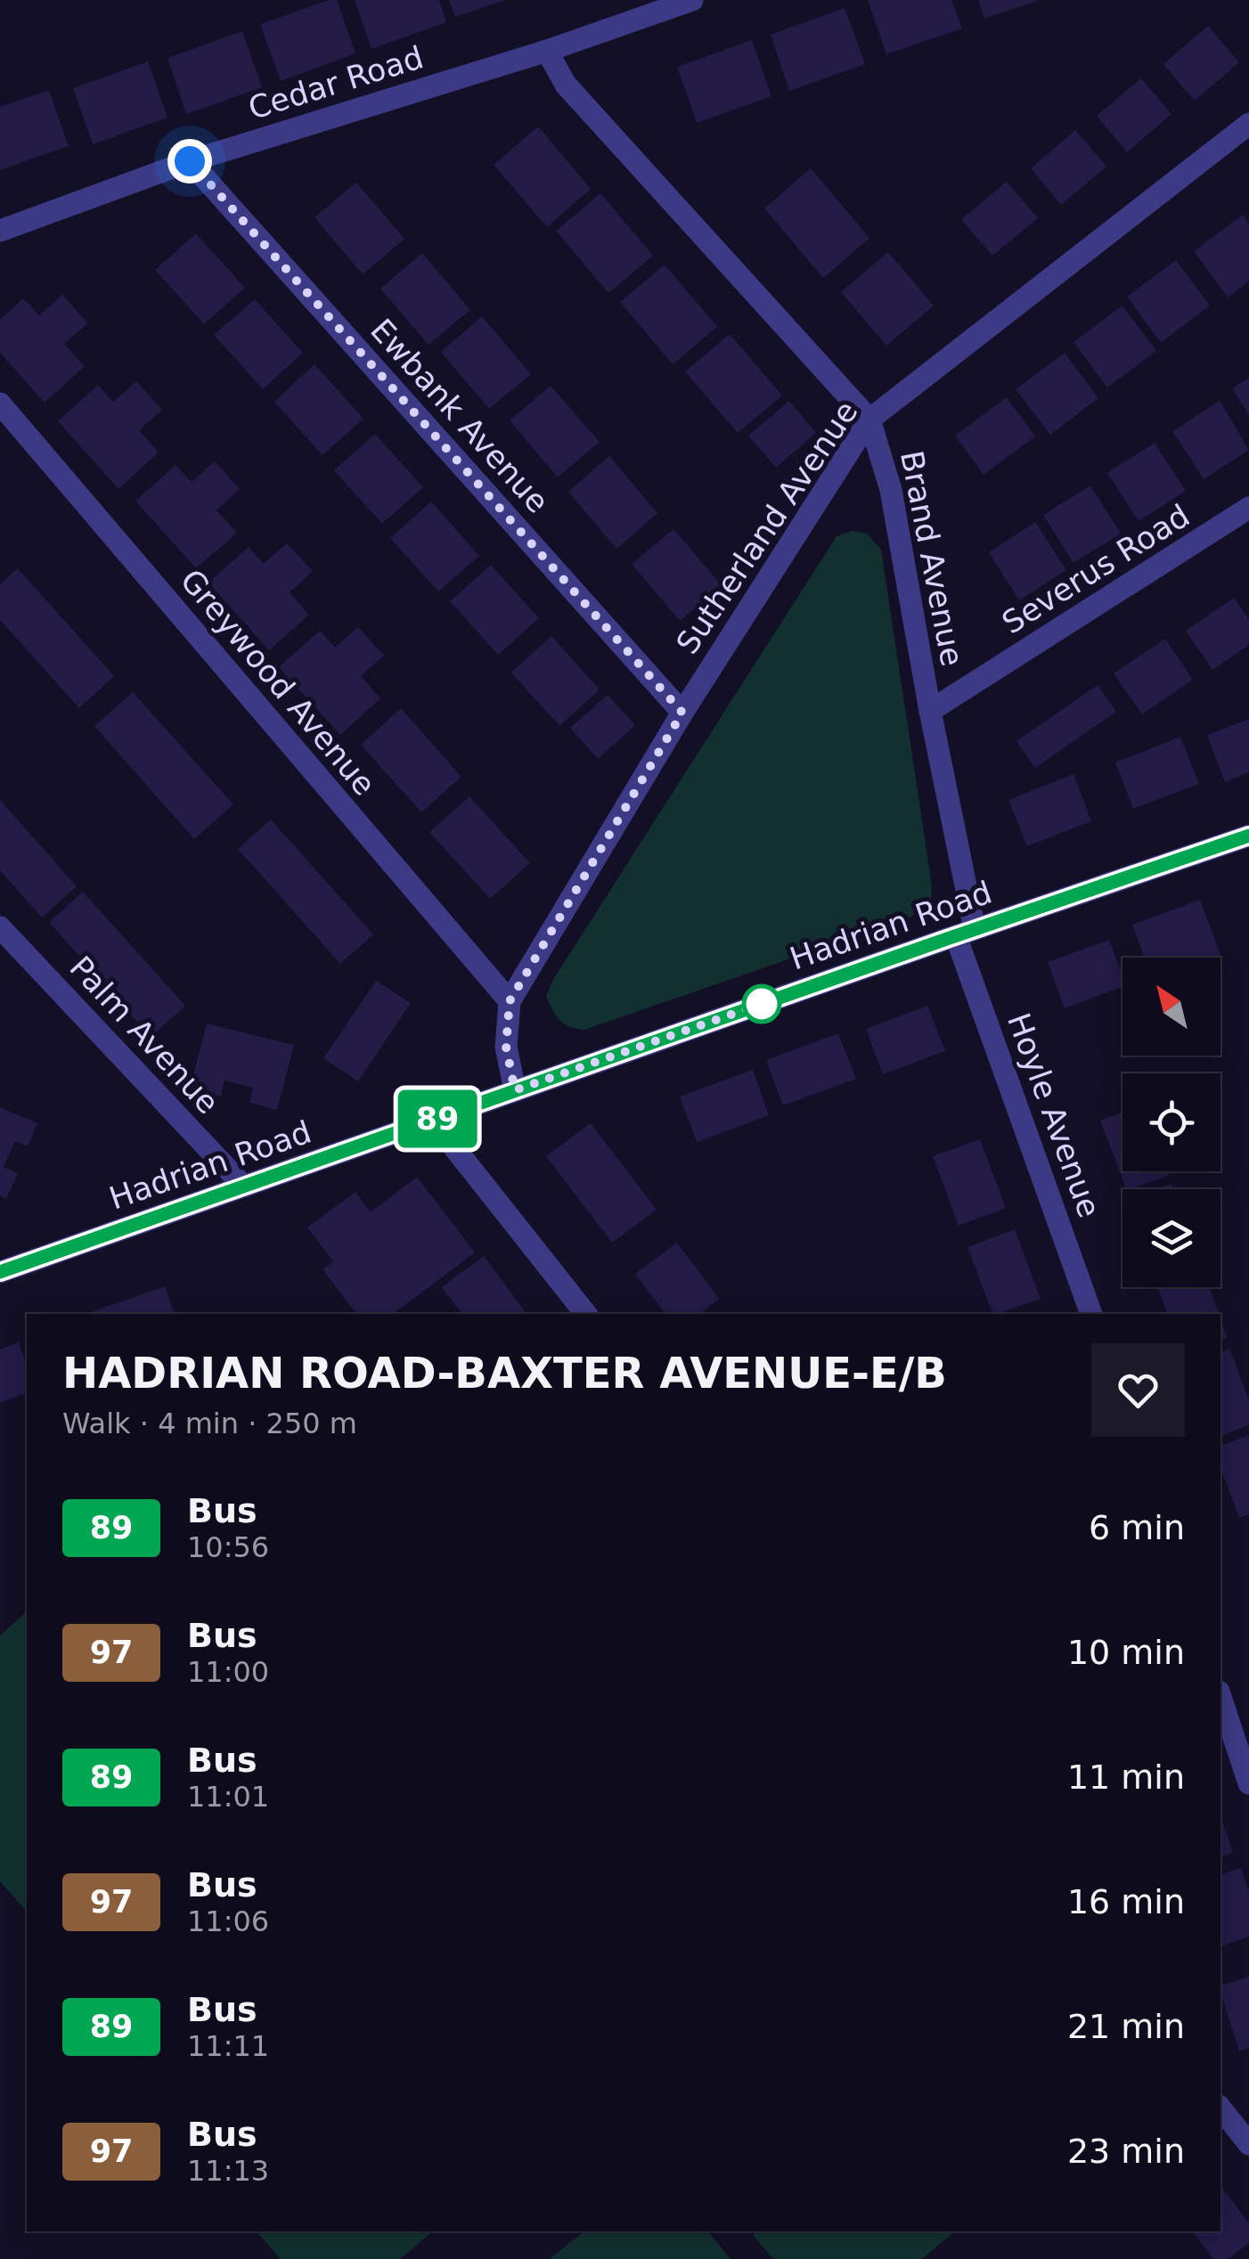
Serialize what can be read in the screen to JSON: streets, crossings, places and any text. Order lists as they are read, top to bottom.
{
  "streets": {
    "street": [
      "Cedar Road",
      "Ewbank Avenue",
      "Sutherland Avenue",
      "Brand Avenue",
      "Severus Road",
      "Greywood Avenue",
      "Hadrian Road",
      "Palm Avenue",
      "Hoyle Avenue"
    ]
  },
  "crossings": [
    ["Cedar Road", "Ewbank Avenue"],
    ["Cedar Road", "Brand Avenue"],
    ["Ewbank Avenue", "Sutherland Avenue"],
    ["Sutherland Avenue", "Brand Avenue"],
    ["Sutherland Avenue", "Greywood Avenue"],
    ["Sutherland Avenue", "Hadrian Road"],
    ["Brand Avenue", "Severus Road"],
    ["Brand Avenue", "Hadrian Road"],
    ["Brand Avenue", "Hoyle Avenue"],
    ["Hadrian Road", "Palm Avenue"],
    ["Hadrian Road", "Hoyle Avenue"]
  ],
  "lines": ["bus line 89"],
  "north": "top left",
  "page": {
    "on_map": "89",
    "heading": ["HADRIAN ROAD-BAXTER AVENUE-E/B", "Walk · 4 min · 250 m"],
    "list": [
      {
        "mark": "89",
        "name": "Bus",
        "note": "10:56",
        "value": "6 min"
      },
      {
        "mark": "97",
        "name": "Bus",
        "note": "11:00",
        "value": "10 min"
      },
      {
        "mark": "89",
        "name": "Bus",
        "note": "11:01",
        "value": "11 min"
      },
      {
        "mark": "97",
        "name": "Bus",
        "note": "11:06",
        "value": "16 min"
      },
      {
        "mark": "89",
        "name": "Bus",
        "note": "11:11",
        "value": "21 min"
      },
      {
        "mark": "97",
        "name": "Bus",
        "note": "11:13",
        "value": "23 min"
      }
    ]
  }
}
